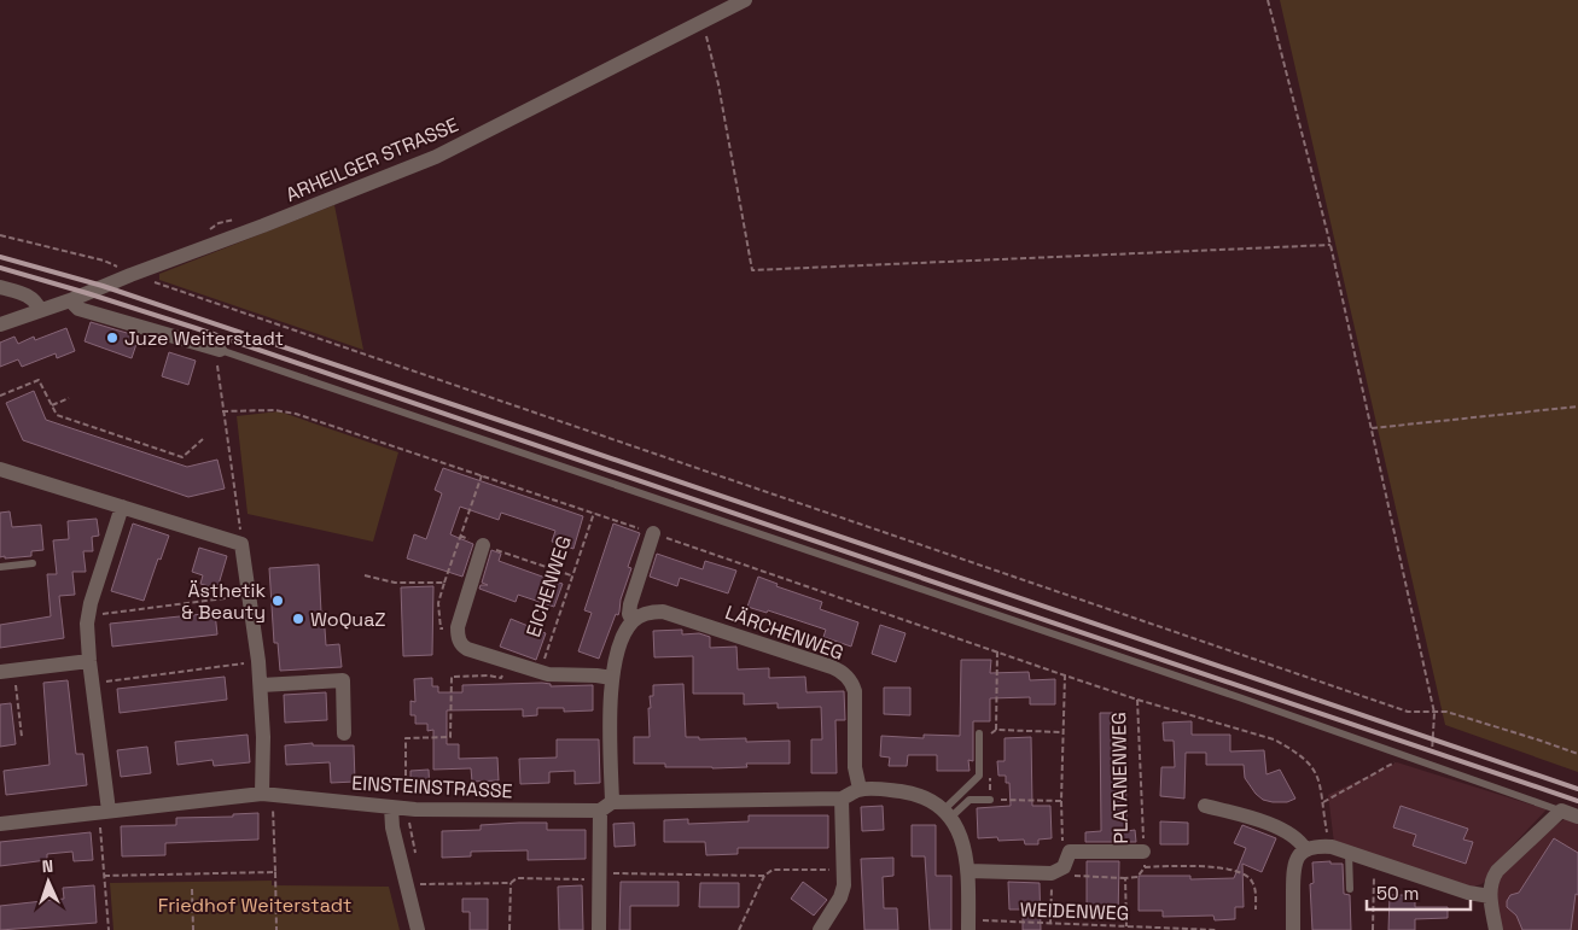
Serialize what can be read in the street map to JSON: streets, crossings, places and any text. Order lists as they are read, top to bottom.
{
  "streets": {
    "street": [
      "ARHEILGER STRASSE",
      "LÄRCHENWEG",
      "PLATANENWEG",
      "EINSTEINSTRASSE"
    ],
    "path": ["EICHENWEG", "WEIDENWEG"]
  },
  "crossings": [
    ["LÄRCHENWEG", "EINSTEINSTRASSE"]
  ],
  "parks": ["Friedhof Weiterstadt"],
  "places": ["Juze Weiterstadt", "Ästhetik & Beauty", "WoQuaZ"],
  "scale_bar": "50 m",
  "north": "top"
}
